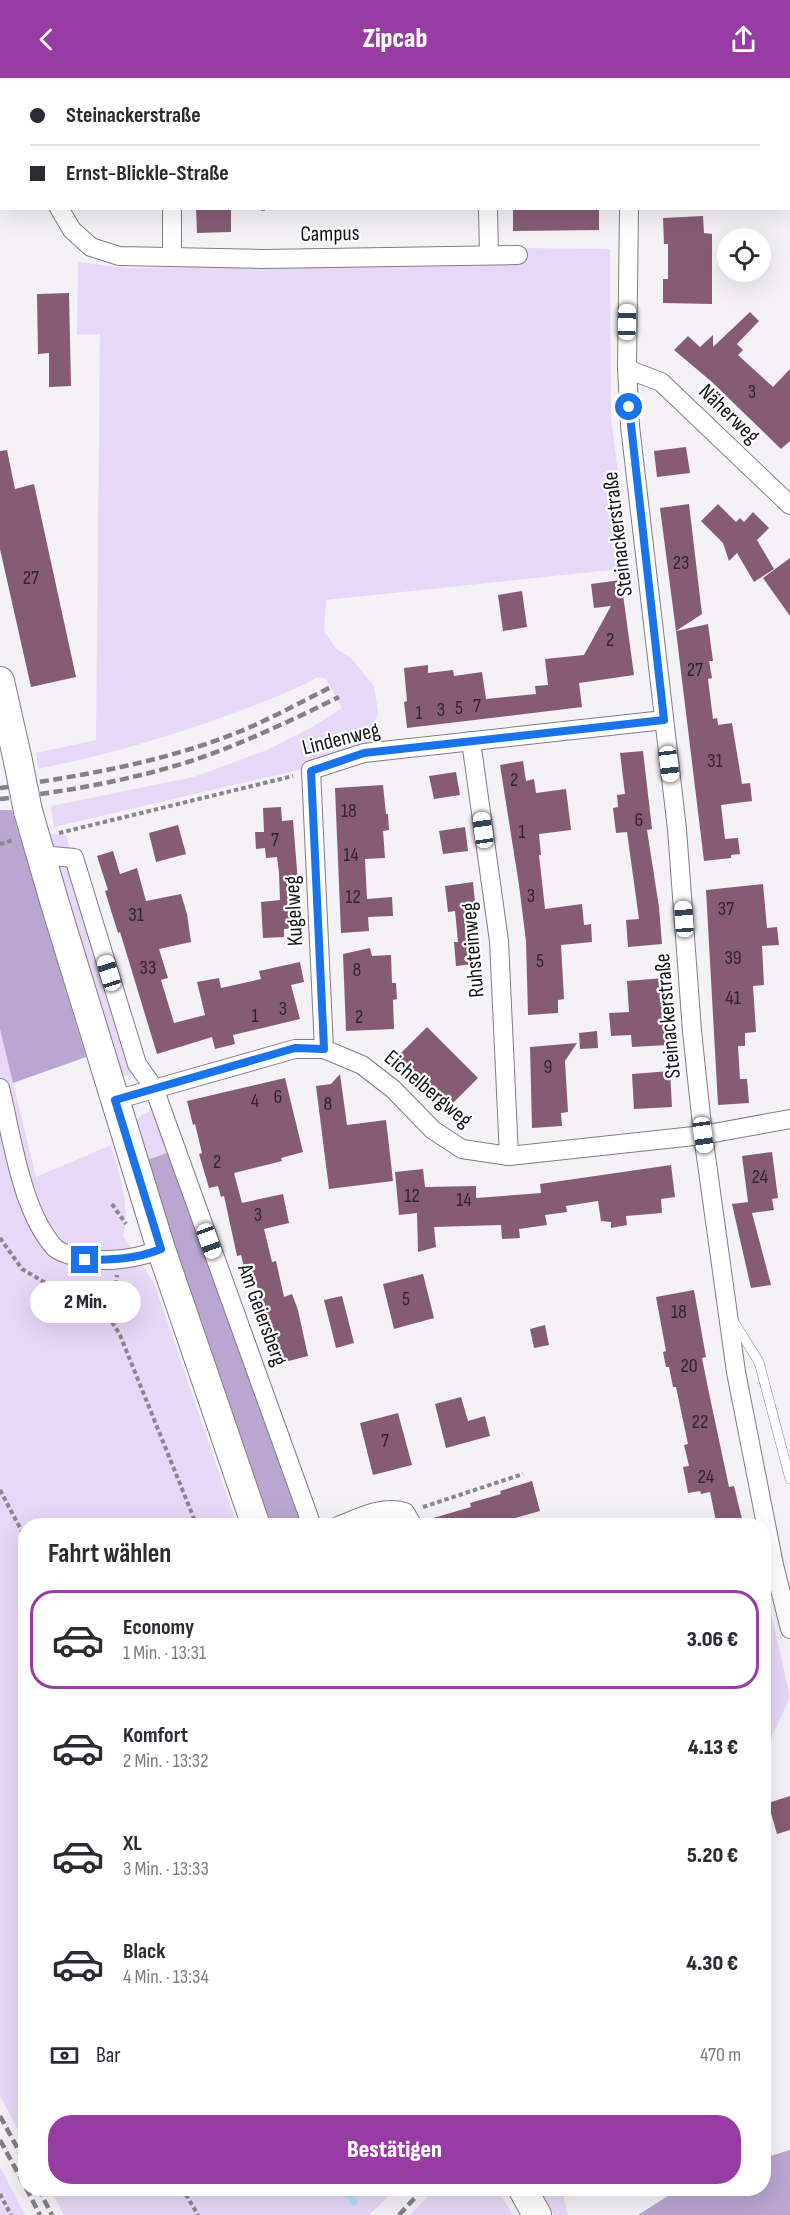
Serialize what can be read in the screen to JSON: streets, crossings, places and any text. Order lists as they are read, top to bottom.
{
  "streets": {
    "street": [
      "Campus",
      "Näherweg",
      "Steinackerstraße",
      "Lindenweg",
      "Kugelweg",
      "Ruhsteinweg",
      "Eichelbergweg",
      "Am Geiersberg"
    ]
  },
  "crossings": [
    ["Näherweg", "Steinackerstraße"],
    ["Steinackerstraße", "Lindenweg"],
    ["Steinackerstraße", "Eichelbergweg"],
    ["Lindenweg", "Kugelweg"],
    ["Lindenweg", "Ruhsteinweg"],
    ["Lindenweg", "Am Geiersberg"],
    ["Kugelweg", "Eichelbergweg"],
    ["Ruhsteinweg", "Eichelbergweg"],
    ["Eichelbergweg", "Am Geiersberg"]
  ],
  "house_numbers": [
    "3",
    "23",
    "27",
    "2",
    "27",
    "7",
    "5",
    "3",
    "1",
    "31",
    "2",
    "18",
    "6",
    "1",
    "7",
    "14",
    "3",
    "12",
    "37",
    "31",
    "39",
    "5",
    "33",
    "8",
    "41",
    "3",
    "1",
    "2",
    "9",
    "6",
    "4",
    "8",
    "2",
    "24",
    "12",
    "14",
    "3",
    "5",
    "18",
    "20",
    "22",
    "7",
    "24"
  ],
  "page": {
    "header": "Zipcab",
    "banner": ["Steinackerstraße", "Ernst-Blickle-Straße"],
    "bubble": "2 Min.",
    "heading": "Fahrt wählen",
    "list": [
      {
        "name": "Economy",
        "note": "1 Min. · 13:31",
        "value": "3.06 €"
      },
      {
        "name": "Komfort",
        "note": "2 Min. · 13:32",
        "value": "4.13 €"
      },
      {
        "name": "XL",
        "note": "3 Min. · 13:33",
        "value": "5.20 €"
      },
      {
        "name": "Black",
        "note": "4 Min. · 13:34",
        "value": "4.30 €"
      }
    ],
    "pay": ["Bar", "470 m"],
    "buttons": "Bestätigen"
  }
}
